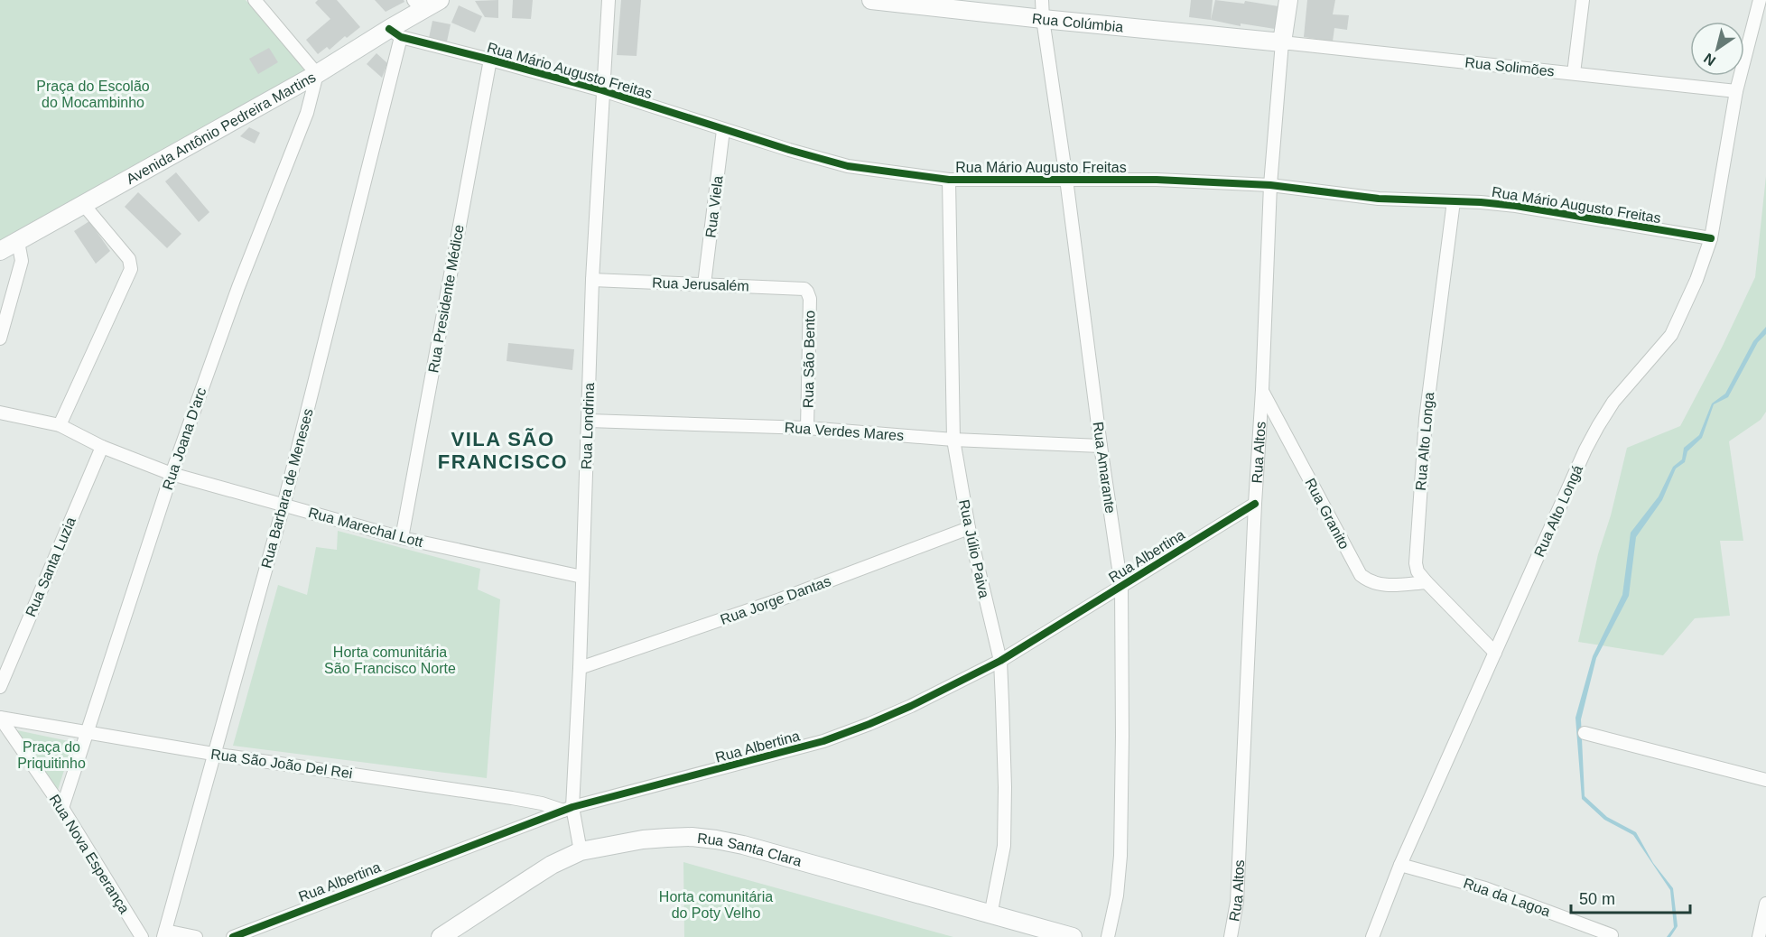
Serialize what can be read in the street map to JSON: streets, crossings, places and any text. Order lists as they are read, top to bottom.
{
  "streets": {
    "street": [
      "Rua Colúmbia",
      "Rua Solimões",
      "Rua Mário Augusto Freitas",
      "Avenida Antônio Pedreira Martins",
      "Rua Viela",
      "Rua Jerusalém",
      "Rua Presidente Médice",
      "Rua São Bento",
      "Rua Londrina",
      "Rua Verdes Mares",
      "Rua Joana D'arc",
      "Rua Alto Longa",
      "Rua Altos",
      "Rua Amarante",
      "Rua Barbara de Meneses",
      "Rua Alto Longá",
      "Rua Granito",
      "Rua Marechal Lott",
      "Rua Júlio Paiva",
      "Rua Albertina",
      "Rua Santa Luzia",
      "Rua Jorge Dantas",
      "Rua São João Del Rei",
      "Rua Santa Clara",
      "Rua Nova Esperança",
      "Rua da Lagoa"
    ]
  },
  "crossings": [
    ["Rua Colúmbia", "Rua Solimões"],
    ["Rua Colúmbia", "Rua Altos"],
    ["Rua Colúmbia", "Rua Amarante"],
    ["Rua Solimões", "Rua Altos"],
    ["Rua Solimões", "Rua Alto Longá"],
    ["Rua Mário Augusto Freitas", "Avenida Antônio Pedreira Martins"],
    ["Rua Mário Augusto Freitas", "Rua Viela"],
    ["Rua Mário Augusto Freitas", "Rua Presidente Médice"],
    ["Rua Mário Augusto Freitas", "Rua Londrina"],
    ["Rua Mário Augusto Freitas", "Rua Alto Longa"],
    ["Rua Mário Augusto Freitas", "Rua Altos"],
    ["Rua Mário Augusto Freitas", "Rua Amarante"],
    ["Rua Mário Augusto Freitas", "Rua Barbara de Meneses"],
    ["Rua Mário Augusto Freitas", "Rua Alto Longá"],
    ["Rua Mário Augusto Freitas", "Rua Júlio Paiva"],
    ["Avenida Antônio Pedreira Martins", "Rua Joana D'arc"],
    ["Avenida Antônio Pedreira Martins", "Rua Barbara de Meneses"],
    ["Rua Viela", "Rua Jerusalém"],
    ["Rua Jerusalém", "Rua São Bento"],
    ["Rua Jerusalém", "Rua Londrina"],
    ["Rua Presidente Médice", "Rua Marechal Lott"],
    ["Rua São Bento", "Rua Verdes Mares"],
    ["Rua Londrina", "Rua Verdes Mares"],
    ["Rua Londrina", "Rua Marechal Lott"],
    ["Rua Londrina", "Rua Albertina"],
    ["Rua Londrina", "Rua Jorge Dantas"],
    ["Rua Londrina", "Rua São João Del Rei"],
    ["Rua Londrina", "Rua Santa Clara"],
    ["Rua Verdes Mares", "Rua Amarante"],
    ["Rua Verdes Mares", "Rua Júlio Paiva"],
    ["Rua Joana D'arc", "Rua Marechal Lott"],
    ["Rua Joana D'arc", "Rua São João Del Rei"],
    ["Rua Joana D'arc", "Rua Nova Esperança"],
    ["Rua Alto Longa", "Rua Alto Longá"],
    ["Rua Alto Longa", "Rua Granito"],
    ["Rua Altos", "Rua Granito"],
    ["Rua Altos", "Rua Albertina"],
    ["Rua Amarante", "Rua Albertina"],
    ["Rua Barbara de Meneses", "Rua Marechal Lott"],
    ["Rua Barbara de Meneses", "Rua São João Del Rei"],
    ["Rua Alto Longá", "Rua da Lagoa"],
    ["Rua Marechal Lott", "Rua Santa Luzia"],
    ["Rua Júlio Paiva", "Rua Albertina"],
    ["Rua Júlio Paiva", "Rua Jorge Dantas"],
    ["Rua Júlio Paiva", "Rua Santa Clara"],
    ["Rua Albertina", "Rua São João Del Rei"],
    ["Rua São João Del Rei", "Rua Nova Esperança"]
  ],
  "districts": ["VILA SÃO FRANCISCO"],
  "parks": [
    "Praça do Escolão do Mocambinho",
    "Horta comunitária São Francisco Norte",
    "Praça do Priquitinho",
    "Horta comunitária do Poty Velho"
  ],
  "scale_bar": "50 m",
  "north": "bottom left"
}
